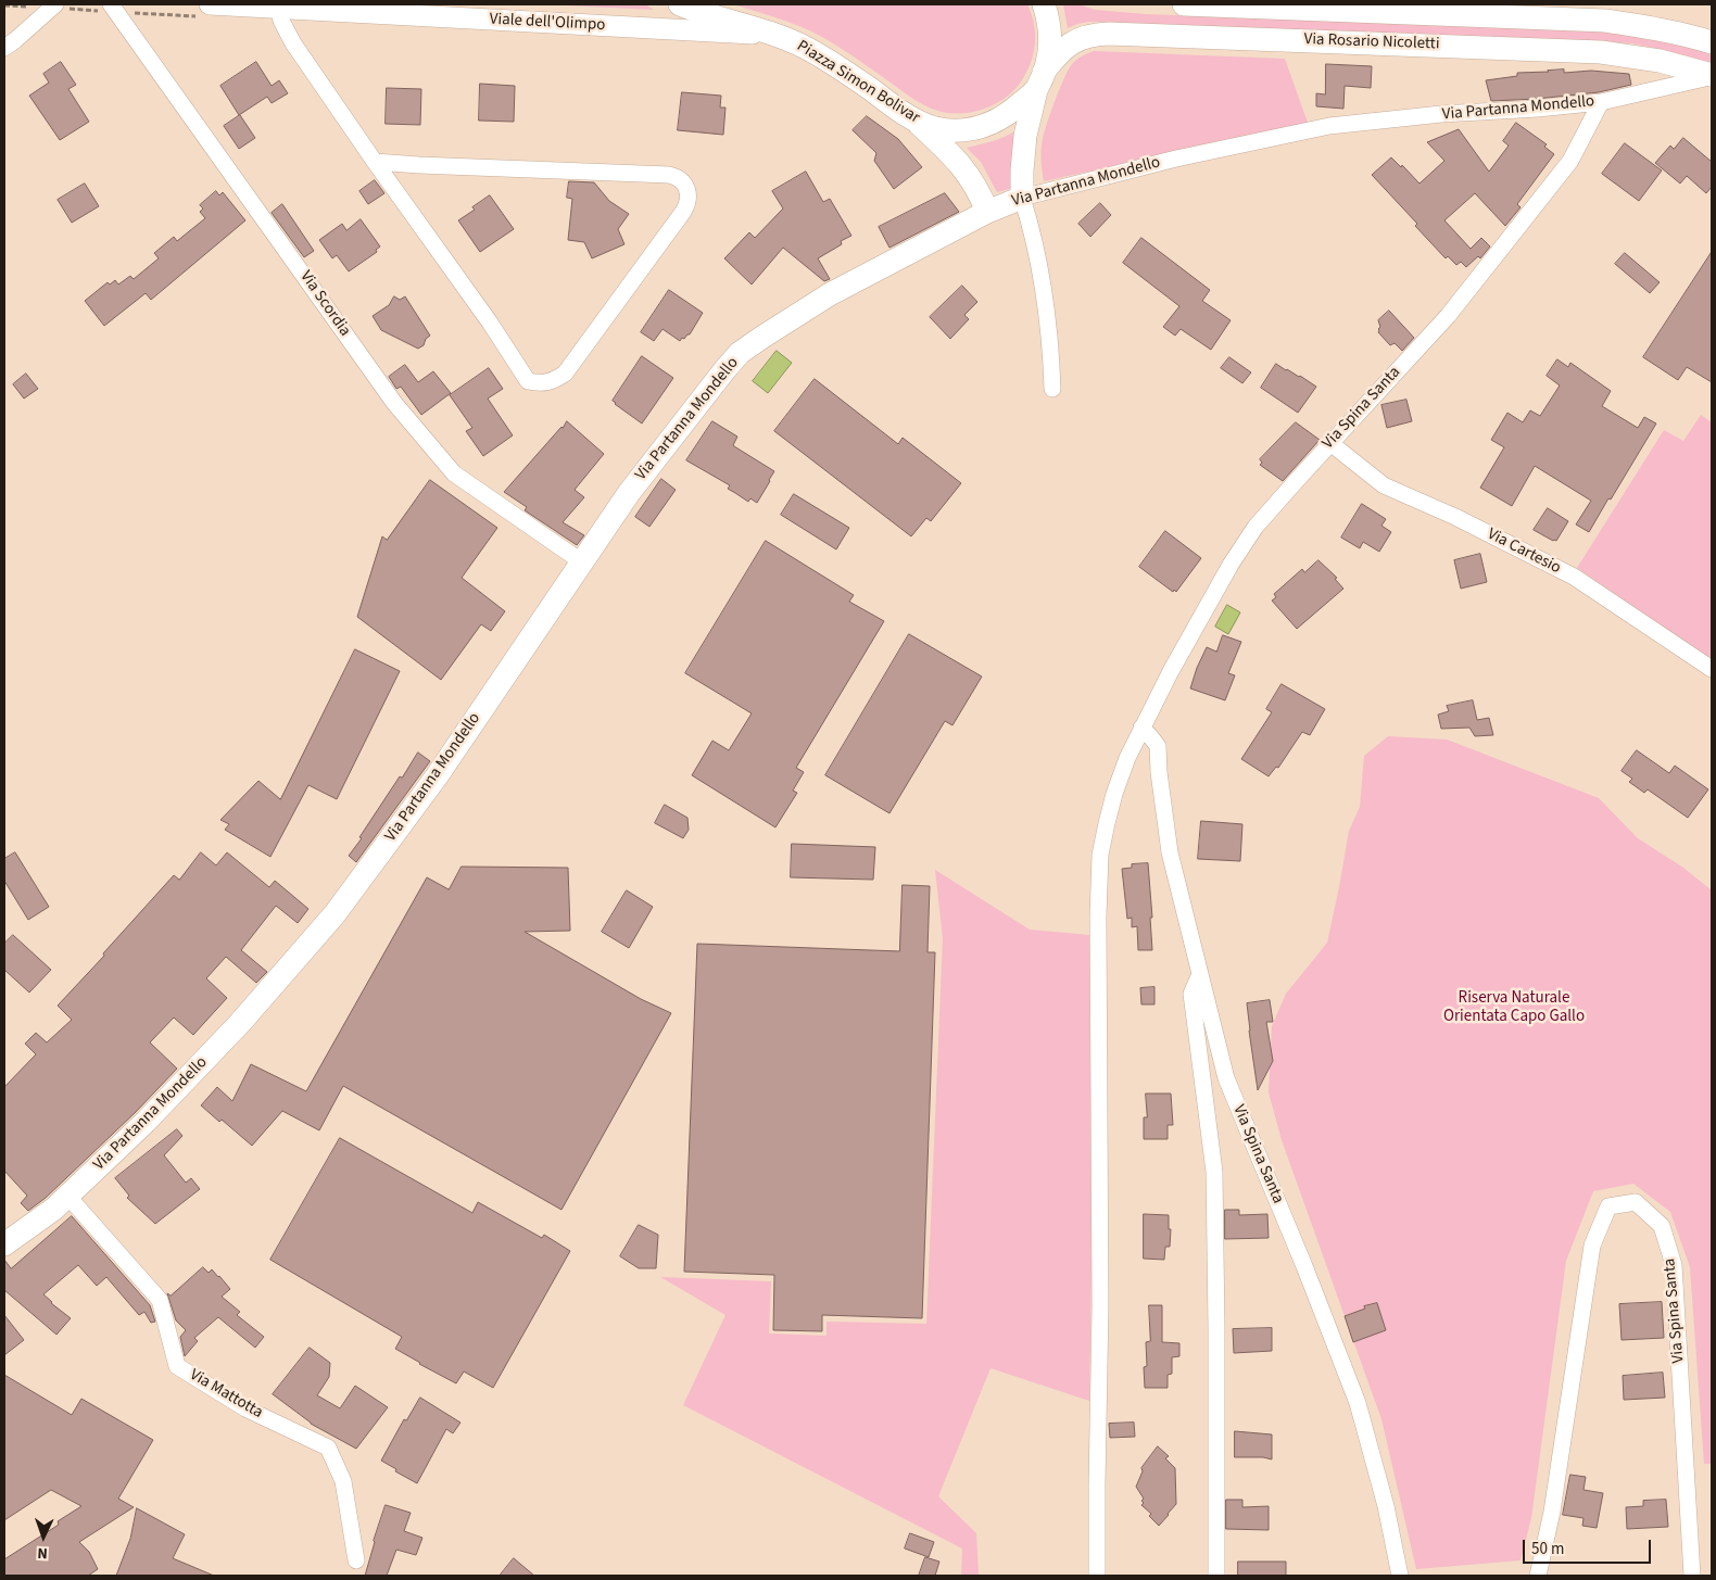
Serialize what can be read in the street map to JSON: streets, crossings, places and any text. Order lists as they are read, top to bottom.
{
  "streets": {
    "main road": ["Via Rosario Nicoletti", "Piazza Simon Bolivar", "Via Partanna Mondello"],
    "street": [
      "Viale dell'Olimpo",
      "Via Scordia",
      "Via Spina Santa",
      "Via Cartesio",
      "Via Mattotta"
    ]
  },
  "crossings": [
    ["Viale dell'Olimpo", "Piazza Simon Bolivar"],
    ["Via Rosario Nicoletti", "Piazza Simon Bolivar"],
    ["Via Rosario Nicoletti", "Via Partanna Mondello"],
    ["Via Partanna Mondello", "Via Scordia"],
    ["Via Partanna Mondello", "Via Spina Santa"],
    ["Via Partanna Mondello", "Via Mattotta"],
    ["Via Spina Santa", "Via Cartesio"]
  ],
  "parks": ["Riserva Naturale Orientata Capo Gallo"],
  "scale_bar": "50 m",
  "north": "bottom"
}
